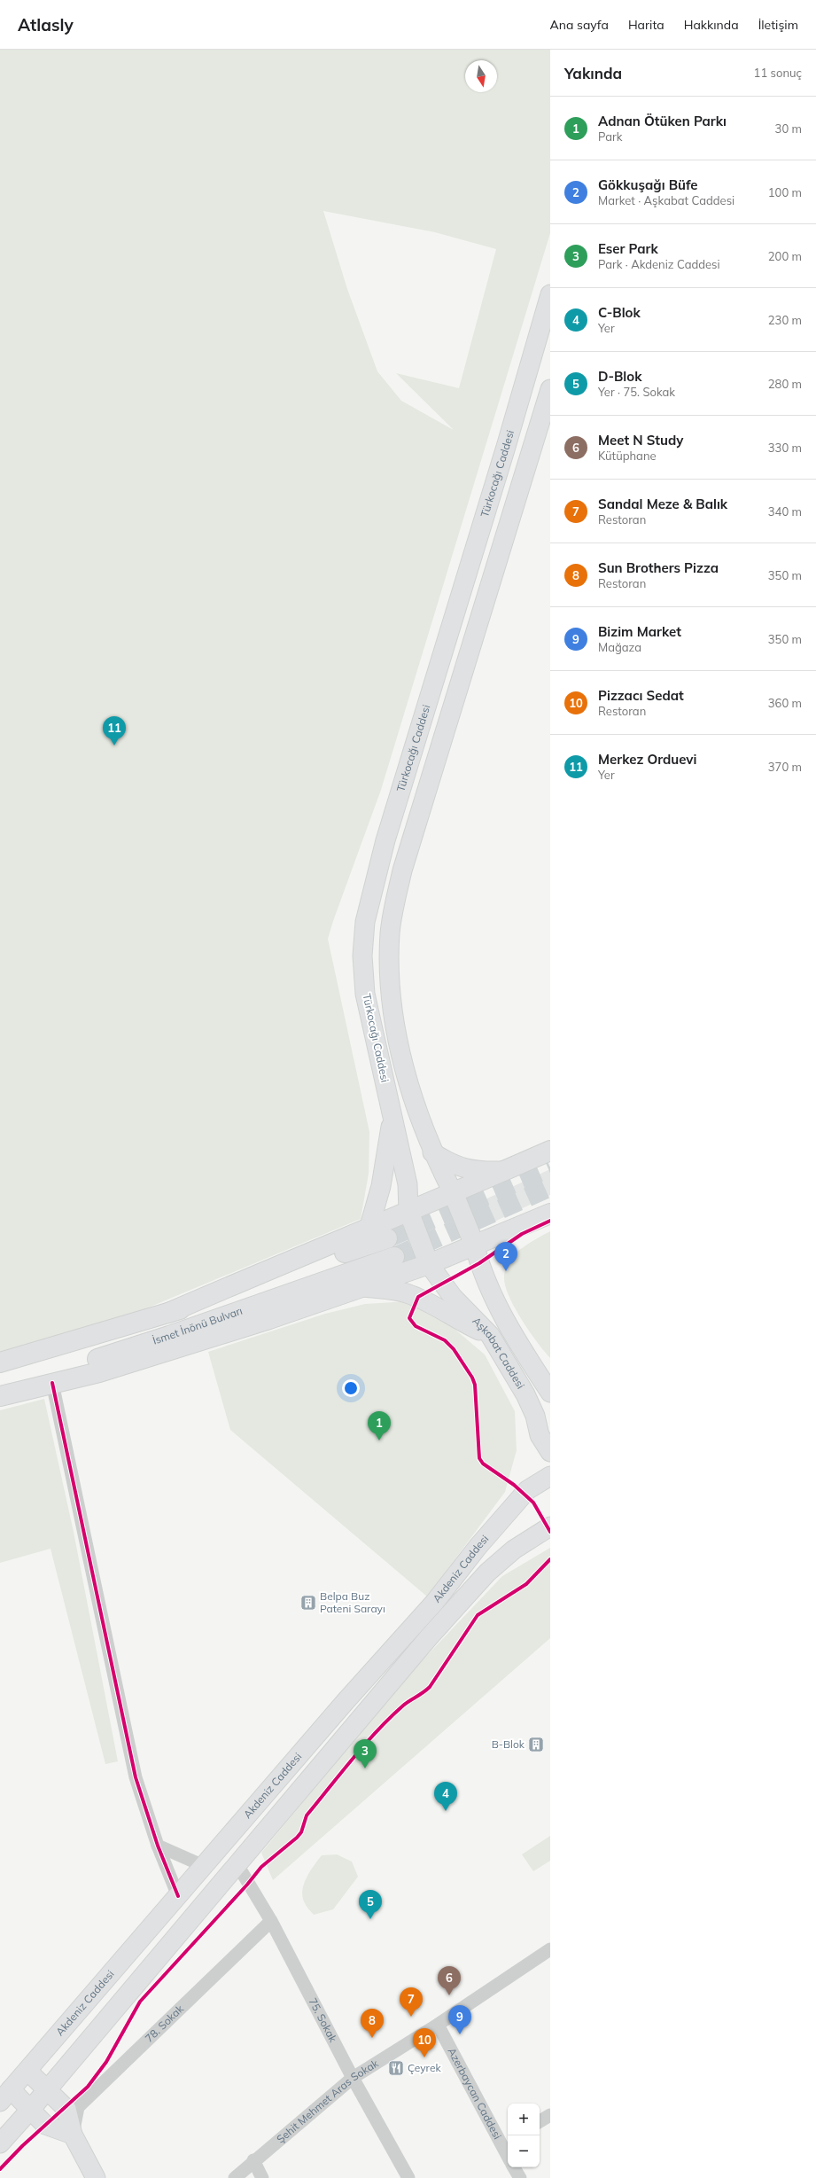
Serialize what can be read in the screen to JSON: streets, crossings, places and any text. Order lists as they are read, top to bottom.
{
  "streets": {
    "main road": [
      "Türkocağı Caddesi",
      "İsmet İnönü Bulvarı",
      "Aşkabat Caddesi",
      "Akdeniz Caddesi"
    ],
    "street": [
      "75. Sokak",
      "78. Sokak",
      "Azerbaycan Caddesi",
      "Şehit Mehmet Aras Sokak"
    ]
  },
  "crossings": [
    ["Akdeniz Caddesi", "75. Sokak"],
    ["75. Sokak", "78. Sokak"],
    ["75. Sokak", "Şehit Mehmet Aras Sokak"],
    ["Azerbaycan Caddesi", "Şehit Mehmet Aras Sokak"]
  ],
  "places": {
    "building": ["Belpa Buz Pateni Sarayı", "B-Blok"],
    "restaurant": ["Çeyrek"]
  },
  "north": "bottom",
  "page": {
    "header": "Atlasly",
    "nav": [
      "Ana sayfa",
      "Harita",
      "Hakkında",
      "İletişim"
    ],
    "heading": ["Yakında", "11 sonuç"],
    "list": [
      {
        "mark": "1",
        "name": "Adnan Ötüken Parkı",
        "note": "Park",
        "value": "30 m"
      },
      {
        "mark": "2",
        "name": "Gökkuşağı Büfe",
        "note": "Market · Aşkabat Caddesi",
        "value": "100 m"
      },
      {
        "mark": "3",
        "name": "Eser Park",
        "note": "Park · Akdeniz Caddesi",
        "value": "200 m"
      },
      {
        "mark": "4",
        "name": "C-Blok",
        "note": "Yer",
        "value": "230 m"
      },
      {
        "mark": "5",
        "name": "D-Blok",
        "note": "Yer · 75. Sokak",
        "value": "280 m"
      },
      {
        "mark": "6",
        "name": "Meet N Study",
        "note": "Kütüphane",
        "value": "330 m"
      },
      {
        "mark": "7",
        "name": "Sandal Meze & Balık",
        "note": "Restoran",
        "value": "340 m"
      },
      {
        "mark": "8",
        "name": "Sun Brothers Pizza",
        "note": "Restoran",
        "value": "350 m"
      },
      {
        "mark": "9",
        "name": "Bizim Market",
        "note": "Mağaza",
        "value": "350 m"
      },
      {
        "mark": "10",
        "name": "Pizzacı Sedat",
        "note": "Restoran",
        "value": "360 m"
      },
      {
        "mark": "11",
        "name": "Merkez Orduevi",
        "note": "Yer",
        "value": "370 m"
      }
    ],
    "pins": [
      "11",
      "2",
      "1",
      "3",
      "4",
      "5",
      "6",
      "7",
      "9",
      "8",
      "10"
    ],
    "map_buttons": ["+", "−"]
  }
}
